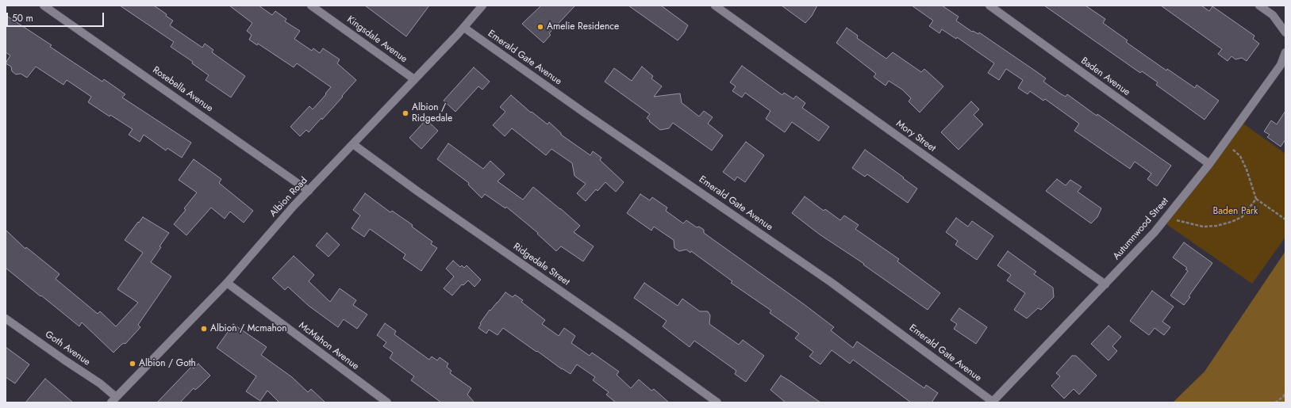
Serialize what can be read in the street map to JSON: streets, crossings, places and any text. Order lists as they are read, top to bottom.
{
  "streets": {
    "street": [
      "Kingsdale Avenue",
      "Emerald Gate Avenue",
      "Baden Avenue",
      "Rosebella Avenue",
      "Mory Street",
      "Albion Road",
      "Autumnwood Street",
      "Ridgedale Street",
      "McMahon Avenue",
      "Goth Avenue"
    ]
  },
  "crossings": [
    ["Kingsdale Avenue", "Albion Road"],
    ["Emerald Gate Avenue", "Albion Road"],
    ["Emerald Gate Avenue", "Autumnwood Street"],
    ["Baden Avenue", "Autumnwood Street"],
    ["Rosebella Avenue", "Albion Road"],
    ["Mory Street", "Autumnwood Street"],
    ["Albion Road", "Ridgedale Street"],
    ["Albion Road", "McMahon Avenue"],
    ["Albion Road", "Goth Avenue"]
  ],
  "parks": ["Baden Park"],
  "places": [
    "Amelie Residence",
    "Albion / Ridgedale",
    "Albion / Mcmahon",
    "Albion / Goth"
  ],
  "scale_bar": "50 m"
}
